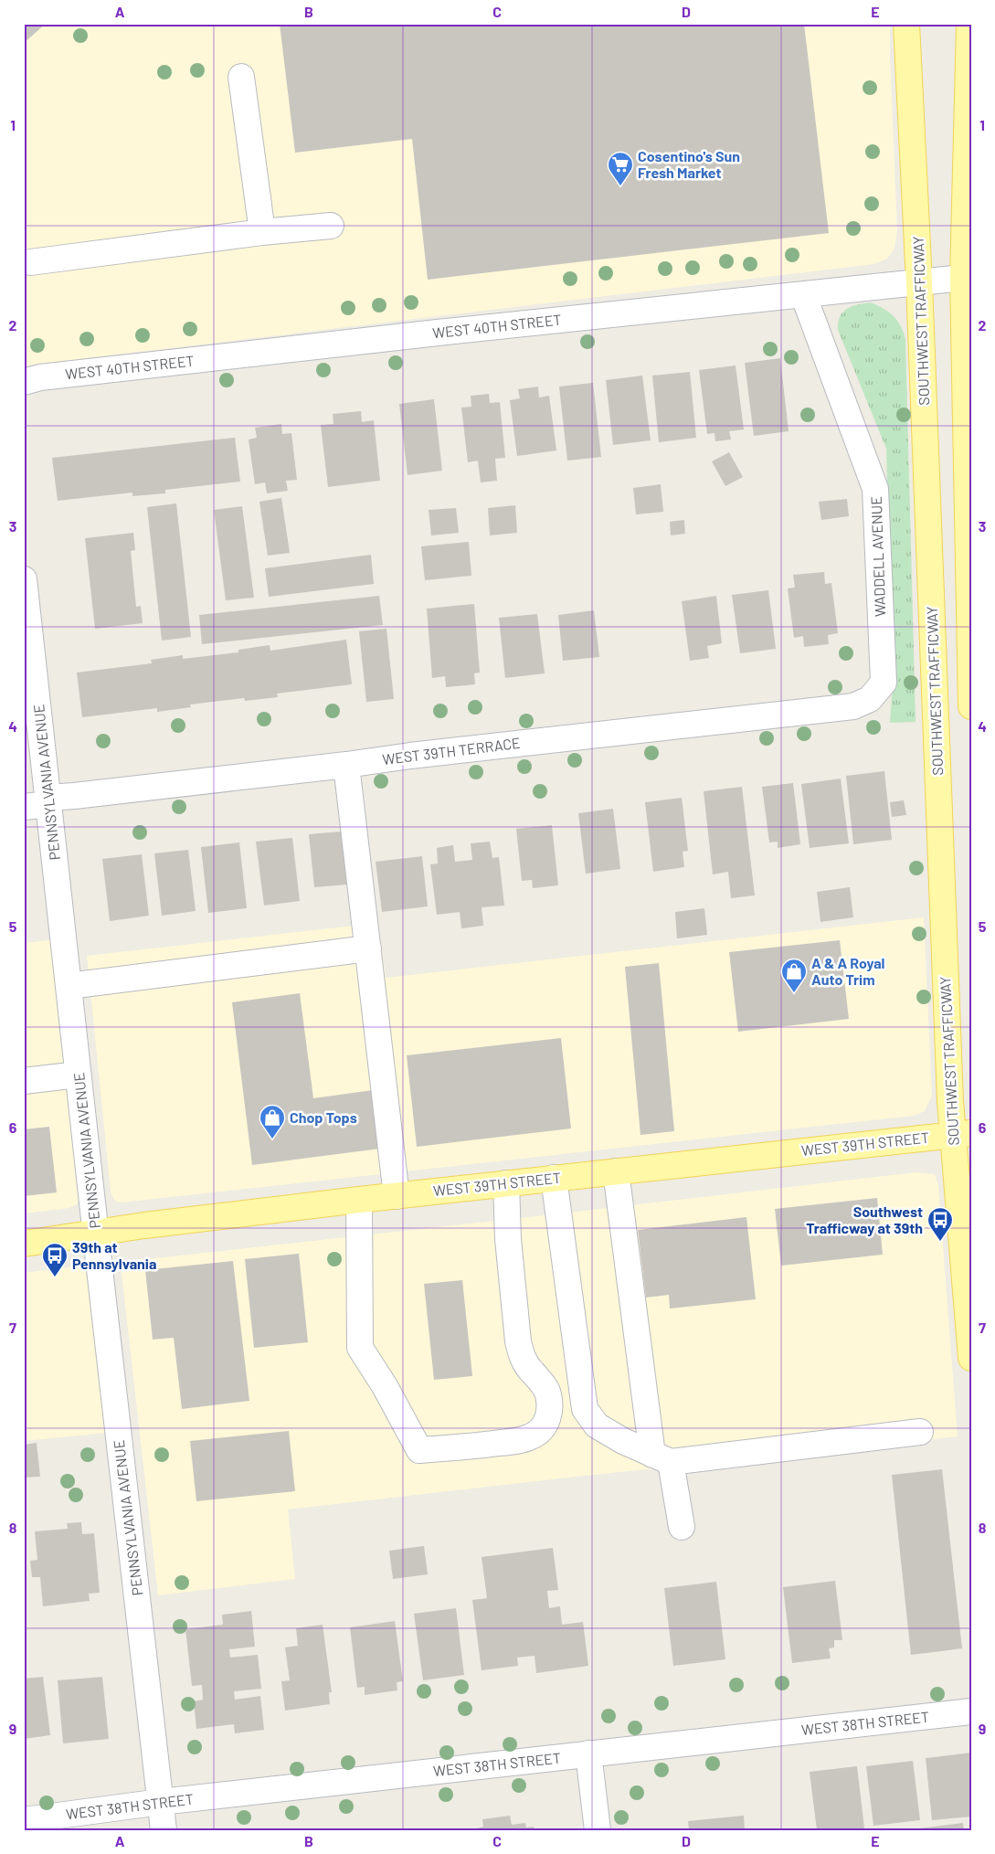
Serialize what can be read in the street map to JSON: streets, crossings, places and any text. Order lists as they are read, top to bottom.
{
  "streets": {
    "main road": ["SOUTHWEST TRAFFICWAY", "WEST 39TH STREET"],
    "street": [
      "WEST 40TH STREET",
      "WADDELL AVENUE",
      "WEST 39TH TERRACE",
      "PENNSYLVANIA AVENUE",
      "WEST 38TH STREET"
    ]
  },
  "crossings": [
    ["SOUTHWEST TRAFFICWAY", "WEST 40TH STREET"],
    ["SOUTHWEST TRAFFICWAY", "WEST 39TH STREET"],
    ["WEST 40TH STREET", "WADDELL AVENUE"],
    ["WADDELL AVENUE", "WEST 39TH TERRACE"],
    ["WEST 39TH TERRACE", "PENNSYLVANIA AVENUE"],
    ["PENNSYLVANIA AVENUE", "WEST 39TH STREET"],
    ["PENNSYLVANIA AVENUE", "WEST 38TH STREET"]
  ],
  "places": {
    "supermarket": ["Cosentino's Sun Fresh Market"],
    "shop": ["A & A Royal Auto Trim", "Chop Tops"],
    "bus stop": ["Southwest Trafficway at 39th", "39th at Pennsylvania"]
  },
  "grid": {
    "columns": [
      "A",
      "B",
      "C",
      "D",
      "E"
    ],
    "rows": [
      "1",
      "2",
      "3",
      "4",
      "5",
      "6",
      "7",
      "8",
      "9"
    ]
  }
}
